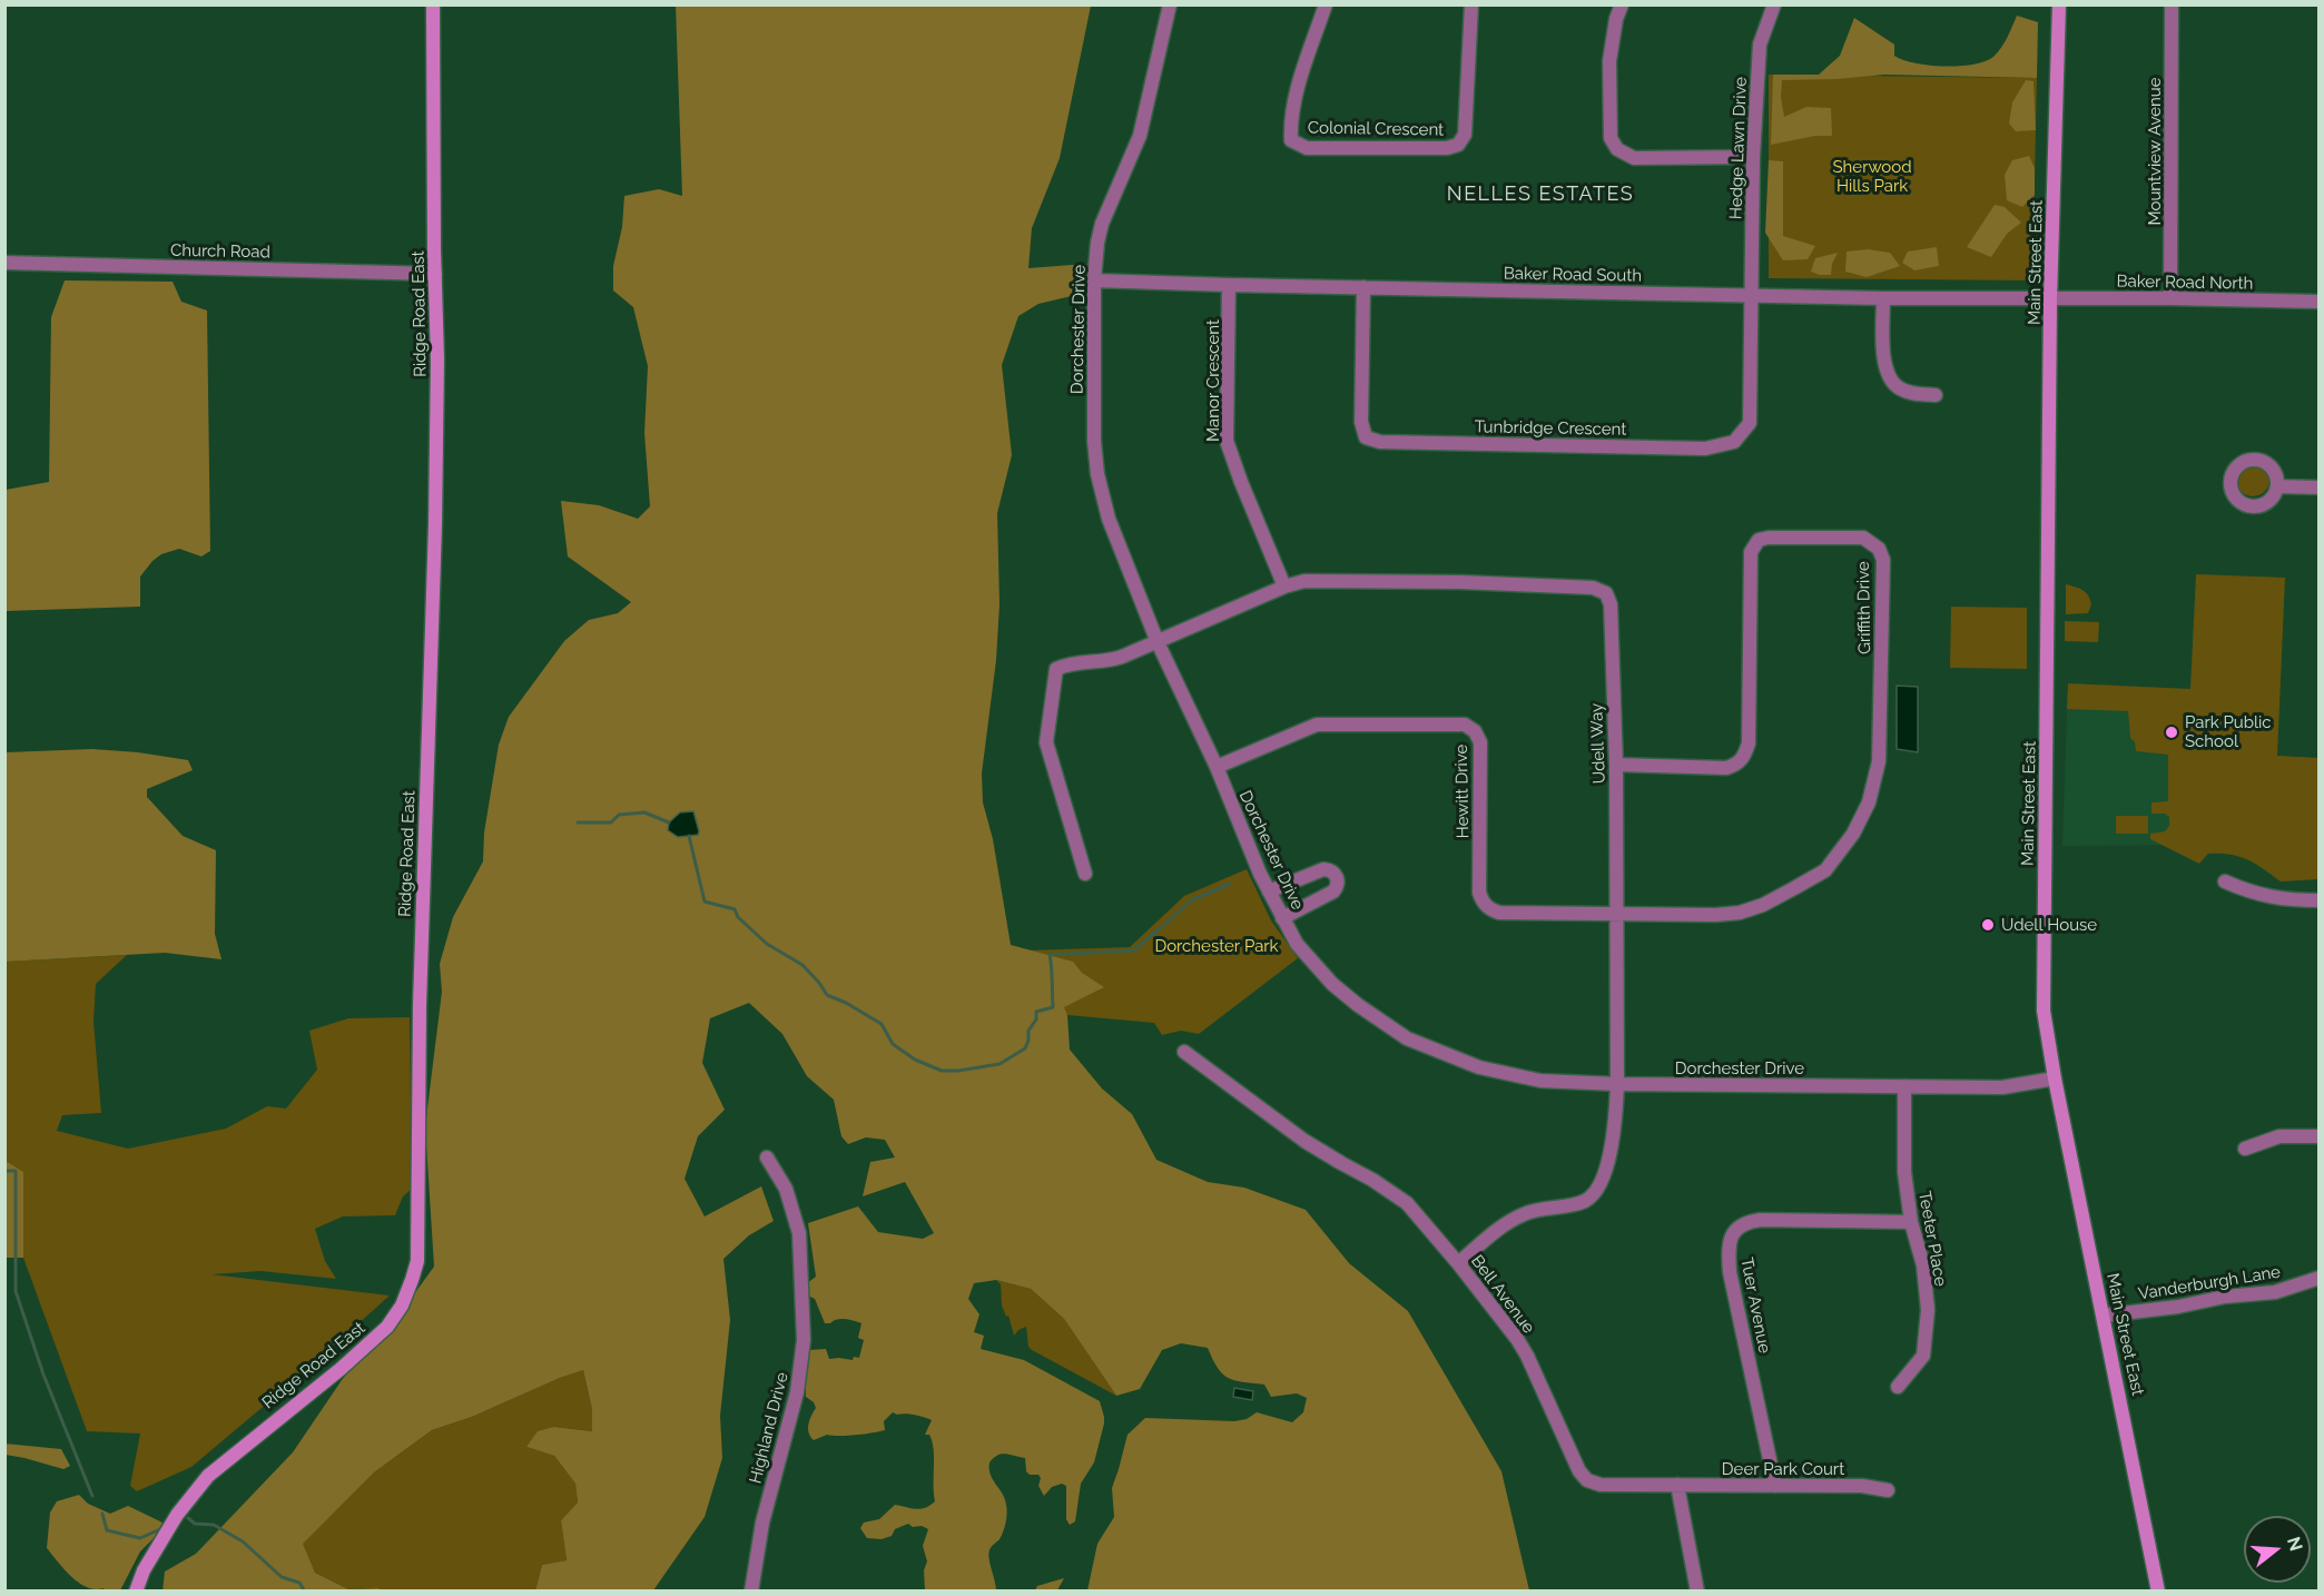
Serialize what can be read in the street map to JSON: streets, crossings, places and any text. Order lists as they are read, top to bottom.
{
  "streets": {
    "main road": ["Main Street East", "Ridge Road East"],
    "street": [
      "Colonial Crescent",
      "Hedge Lawn Drive",
      "Mountview Avenue",
      "Church Road",
      "Baker Road South",
      "Baker Road North",
      "Dorchester Drive",
      "Manor Crescent",
      "Tunbridge Crescent",
      "Griffith Drive",
      "Udell Way",
      "Hewitt Drive",
      "Teeter Place",
      "Vanderburgh Lane",
      "Bell Avenue",
      "Tuer Avenue",
      "Highland Drive",
      "Deer Park Court"
    ]
  },
  "crossings": [
    ["Hedge Lawn Drive", "Baker Road South"],
    ["Hedge Lawn Drive", "Tunbridge Crescent"],
    ["Mountview Avenue", "Baker Road North"],
    ["Church Road", "Ridge Road East"],
    ["Main Street East", "Baker Road South"],
    ["Main Street East", "Baker Road North"],
    ["Main Street East", "Dorchester Drive"],
    ["Main Street East", "Vanderburgh Lane"],
    ["Baker Road South", "Baker Road North"],
    ["Baker Road South", "Dorchester Drive"],
    ["Baker Road South", "Manor Crescent"],
    ["Baker Road South", "Tunbridge Crescent"],
    ["Dorchester Drive", "Udell Way"],
    ["Dorchester Drive", "Hewitt Drive"],
    ["Dorchester Drive", "Teeter Place"],
    ["Manor Crescent", "Udell Way"],
    ["Griffith Drive", "Udell Way"],
    ["Griffith Drive", "Hewitt Drive"],
    ["Udell Way", "Hewitt Drive"],
    ["Udell Way", "Bell Avenue"],
    ["Teeter Place", "Tuer Avenue"],
    ["Bell Avenue", "Deer Park Court"],
    ["Tuer Avenue", "Deer Park Court"]
  ],
  "districts": ["NELLES ESTATES"],
  "parks": ["Sherwood Hills Park", "Dorchester Park"],
  "places": ["Park Public School", "Udell House"],
  "north": "right"
}
